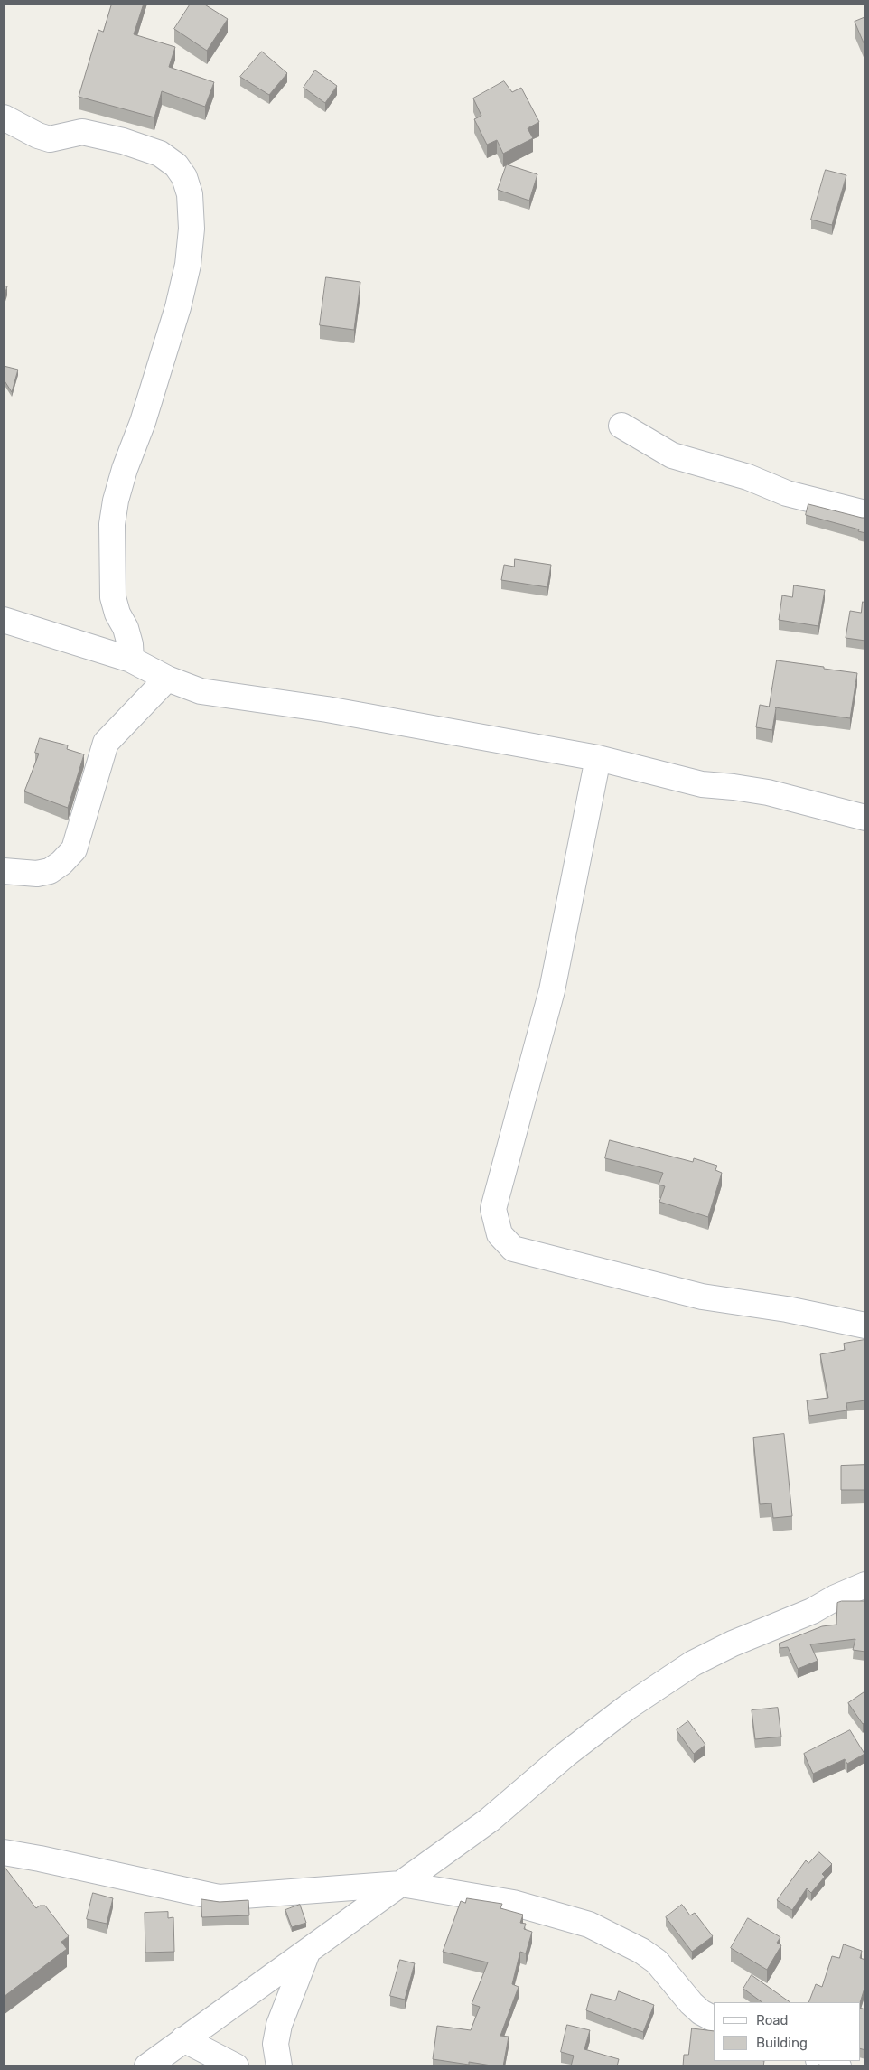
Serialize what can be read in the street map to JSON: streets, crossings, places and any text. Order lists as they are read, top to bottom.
{
  "legend": ["Road", "Building"]
}
